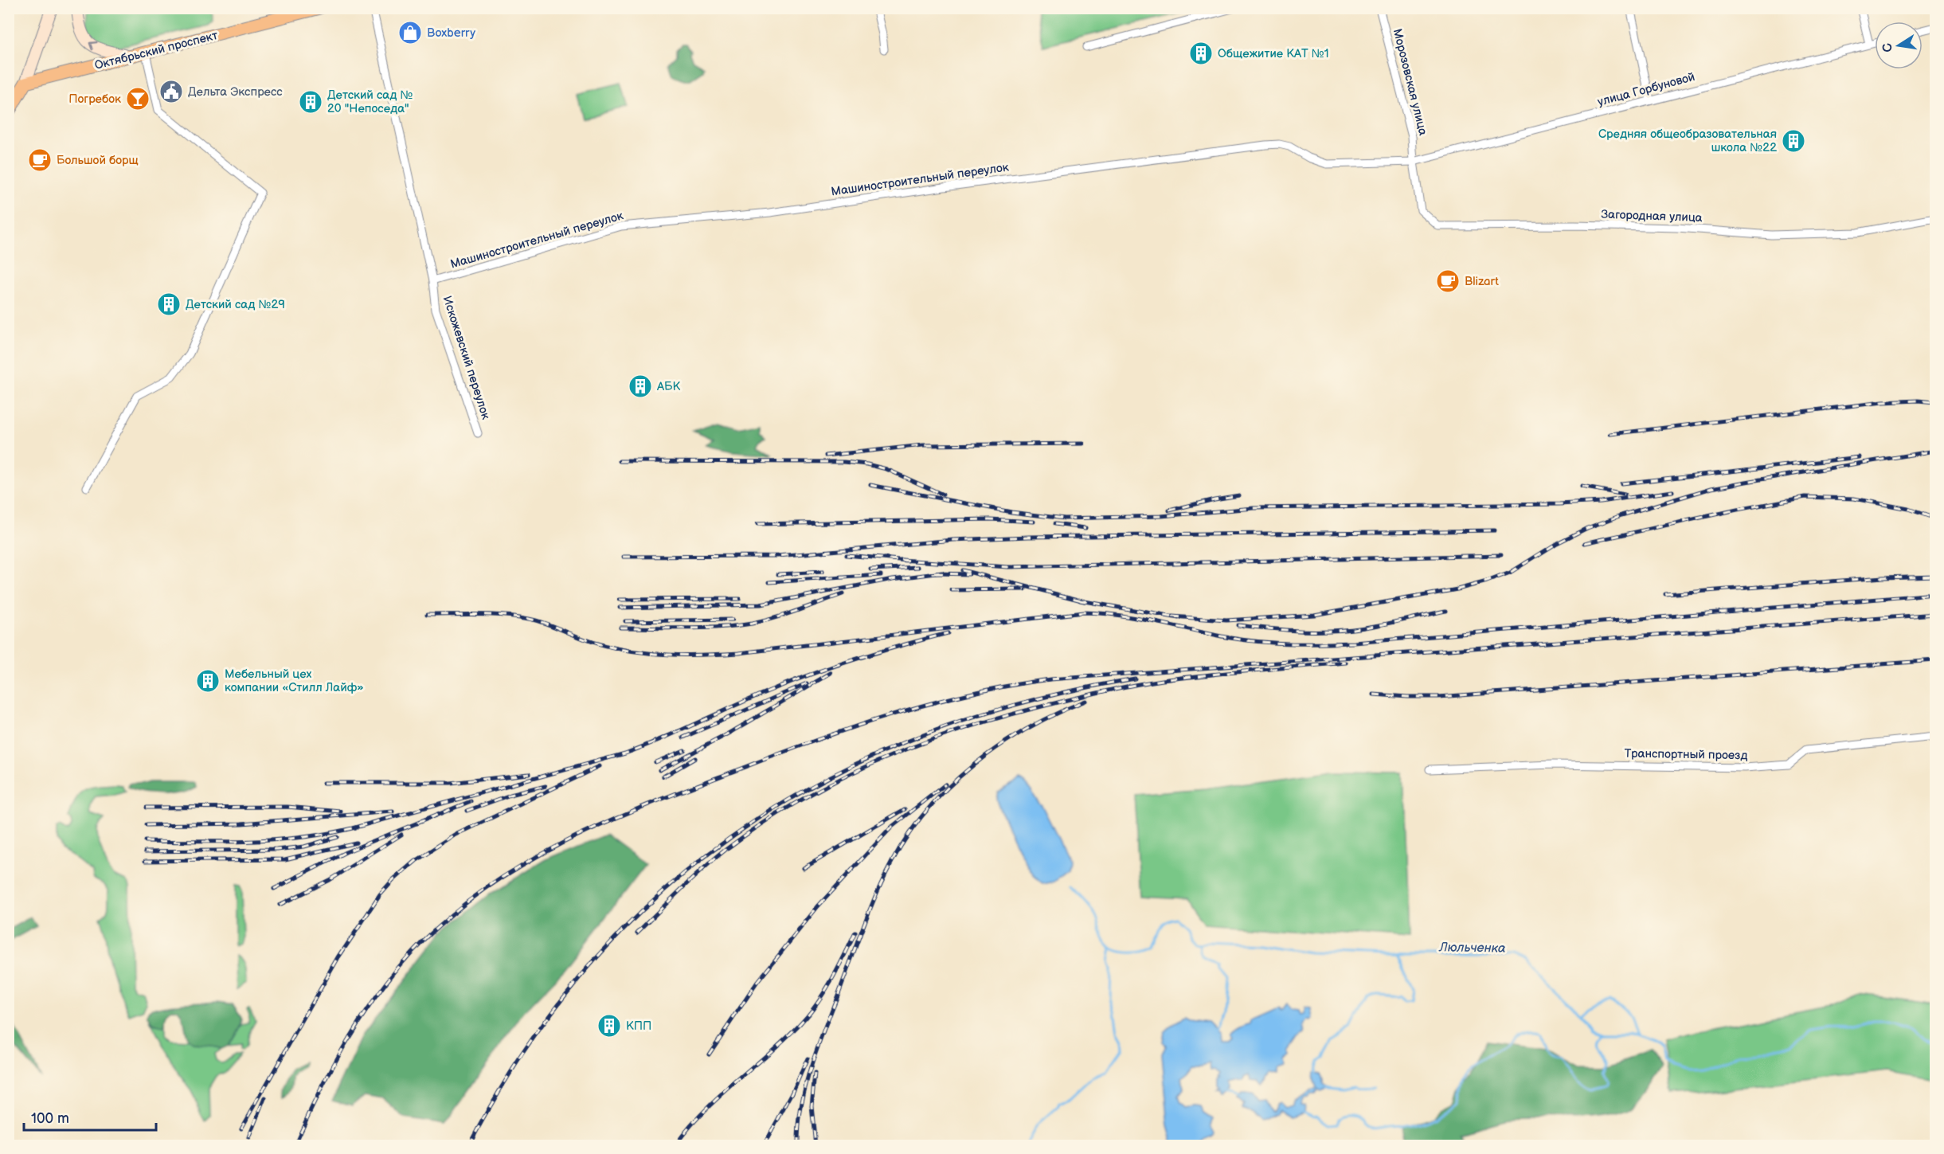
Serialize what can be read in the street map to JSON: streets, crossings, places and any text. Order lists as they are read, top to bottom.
{
  "streets": {
    "main road": ["Октябрьский проспект"],
    "street": [
      "Морозовская улица",
      "улица Горбуновой",
      "Машиностроительный переулок",
      "Загородная улица",
      "Искожевский переулок",
      "Транспортный проезд"
    ]
  },
  "crossings": [
    ["Морозовская улица", "улица Горбуновой"],
    ["Морозовская улица", "Машиностроительный переулок"],
    ["Морозовская улица", "Загородная улица"],
    ["улица Горбуновой", "Машиностроительный переулок"],
    ["улица Горбуновой", "Загородная улица"],
    ["Машиностроительный переулок", "Загородная улица"],
    ["Машиностроительный переулок", "Искожевский переулок"]
  ],
  "water": ["Люльченка"],
  "places": {
    "shop": ["Boxberry"],
    "building": [
      "Общежитие КАТ №1",
      "Детский сад № 20 \"Непоседа\"",
      "Средняя общеобразовательная школа №22",
      "Детский сад №29",
      "АБК",
      "Мебельный цех компании «Стилл Лайф»",
      "КПП"
    ],
    "public building": ["Дельта Экспресс"],
    "bar": ["Погребок"],
    "cafe": ["Большой борщ", "Blizart"]
  },
  "scale_bar": "100 m",
  "north": "left"
}
